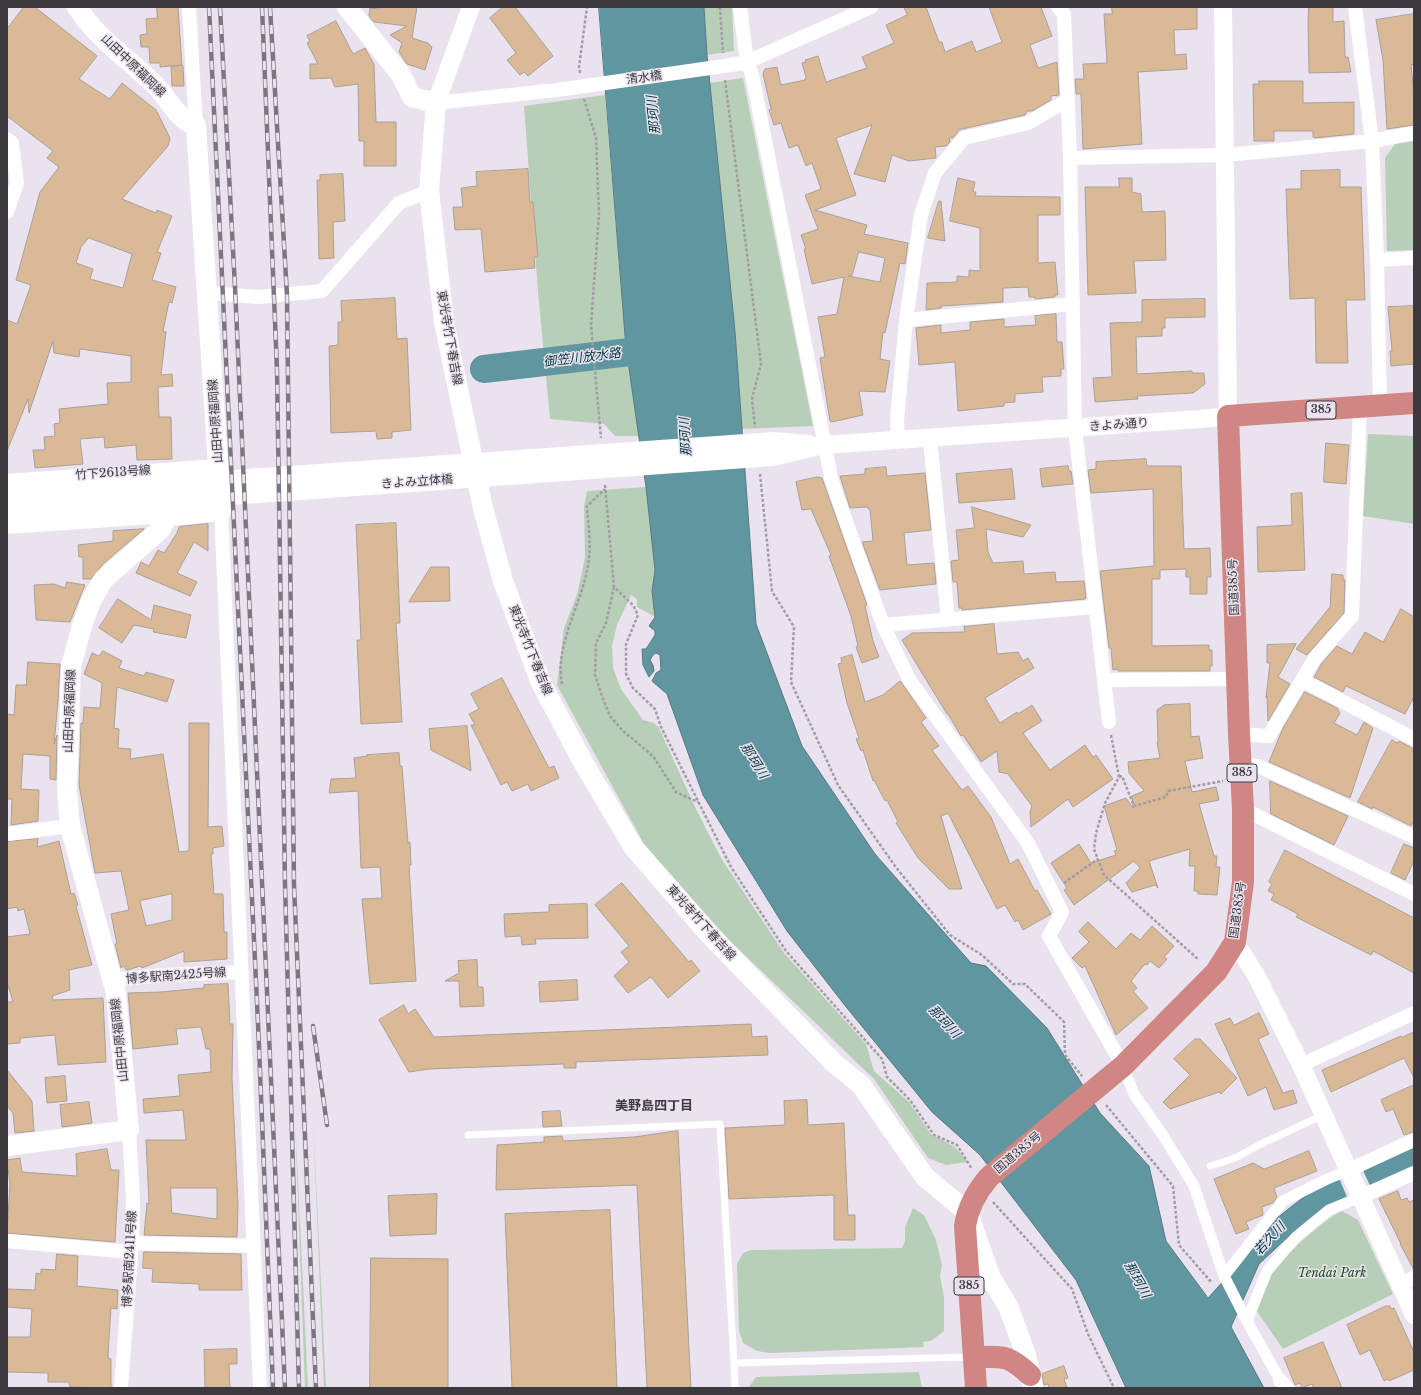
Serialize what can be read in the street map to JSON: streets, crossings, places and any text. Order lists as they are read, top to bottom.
{
  "streets": {
    "highway": ["385", "きよみ通り", "国道385号"],
    "main road": ["山田中原福岡線", "東光寺竹下春吉線"],
    "street": [
      "清水橋",
      "竹下2613号線",
      "きよみ立体橋",
      "博多駅南2425号線",
      "博多駅南2411号線"
    ]
  },
  "crossings": [
    ["山田中原福岡線", "竹下2613号線"],
    ["山田中原福岡線", "博多駅南2425号線"],
    ["山田中原福岡線", "博多駅南2411号線"],
    ["清水橋", "東光寺竹下春吉線"],
    ["東光寺竹下春吉線", "国道385号"],
    ["きよみ通り", "きよみ立体橋"],
    ["きよみ通り", "国道385号"]
  ],
  "districts": ["美野島四丁目"],
  "water": ["那珂川", "御笠川放水路", "若久川"],
  "parks": ["Tendai Park"]
}
